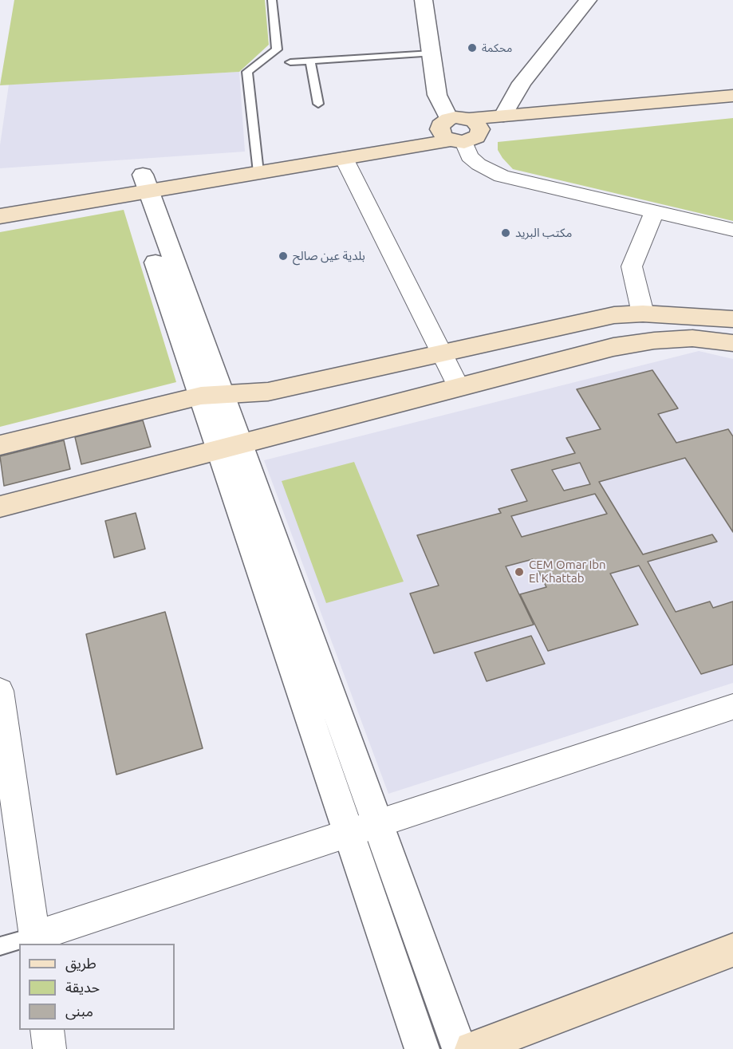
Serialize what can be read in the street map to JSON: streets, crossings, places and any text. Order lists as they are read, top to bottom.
{
  "places": [
    "محكمة",
    "مكتب البريد",
    "بلدية عين صالح",
    "CEM Omar Ibn El Khattab"
  ],
  "legend": ["طريق", "حديقة", "مبنى"]
}
